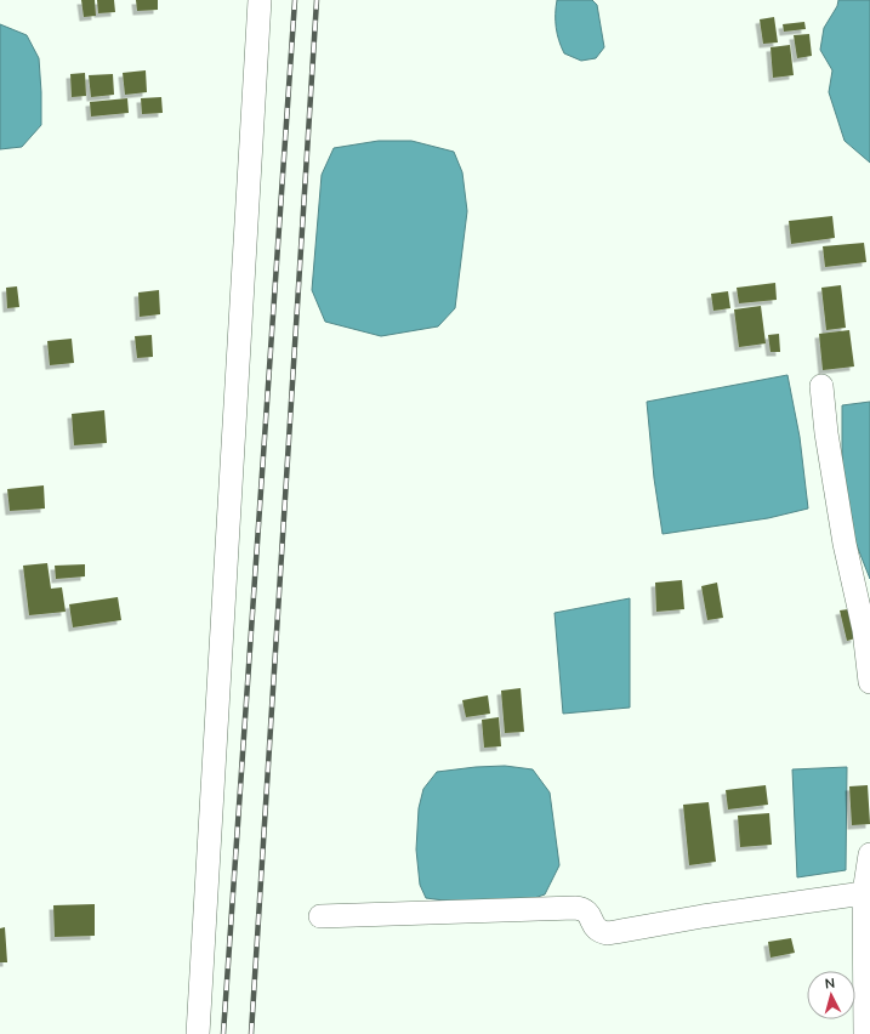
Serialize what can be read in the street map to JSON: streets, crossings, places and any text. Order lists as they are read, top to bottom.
{
  "north": "top"
}
